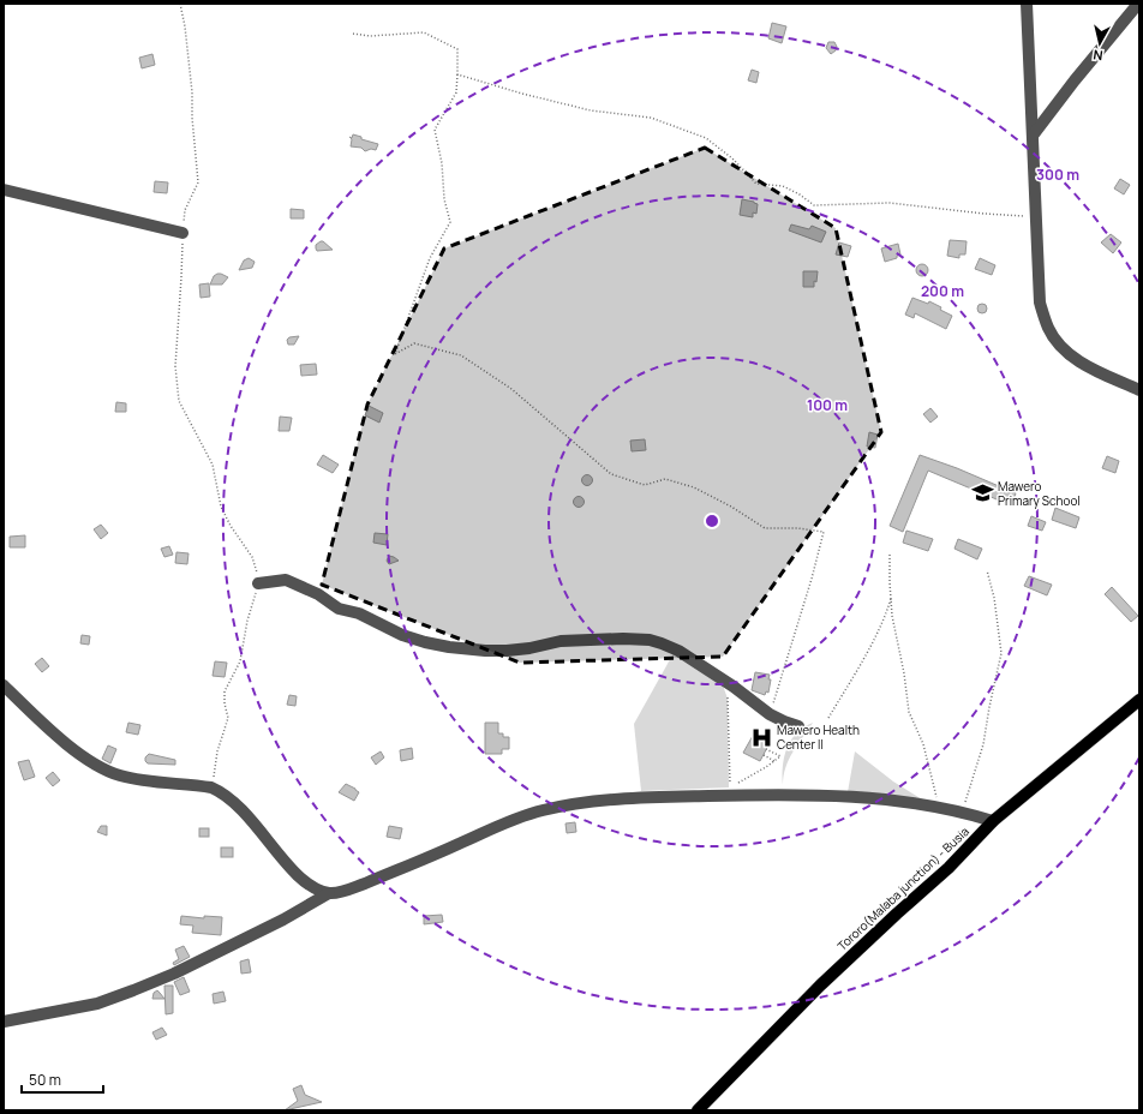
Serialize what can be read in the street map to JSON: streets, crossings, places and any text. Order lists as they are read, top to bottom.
{
  "streets": {
    "main road": ["Tororo(Malaba junction) - Busia"]
  },
  "places": {
    "school or university": ["Mawero Primary School"],
    "hospital": ["Mawero Health Center II"]
  },
  "scale_bar": "50 m",
  "north": "bottom",
  "rings": ["300 m", "200 m", "100 m"]
}
